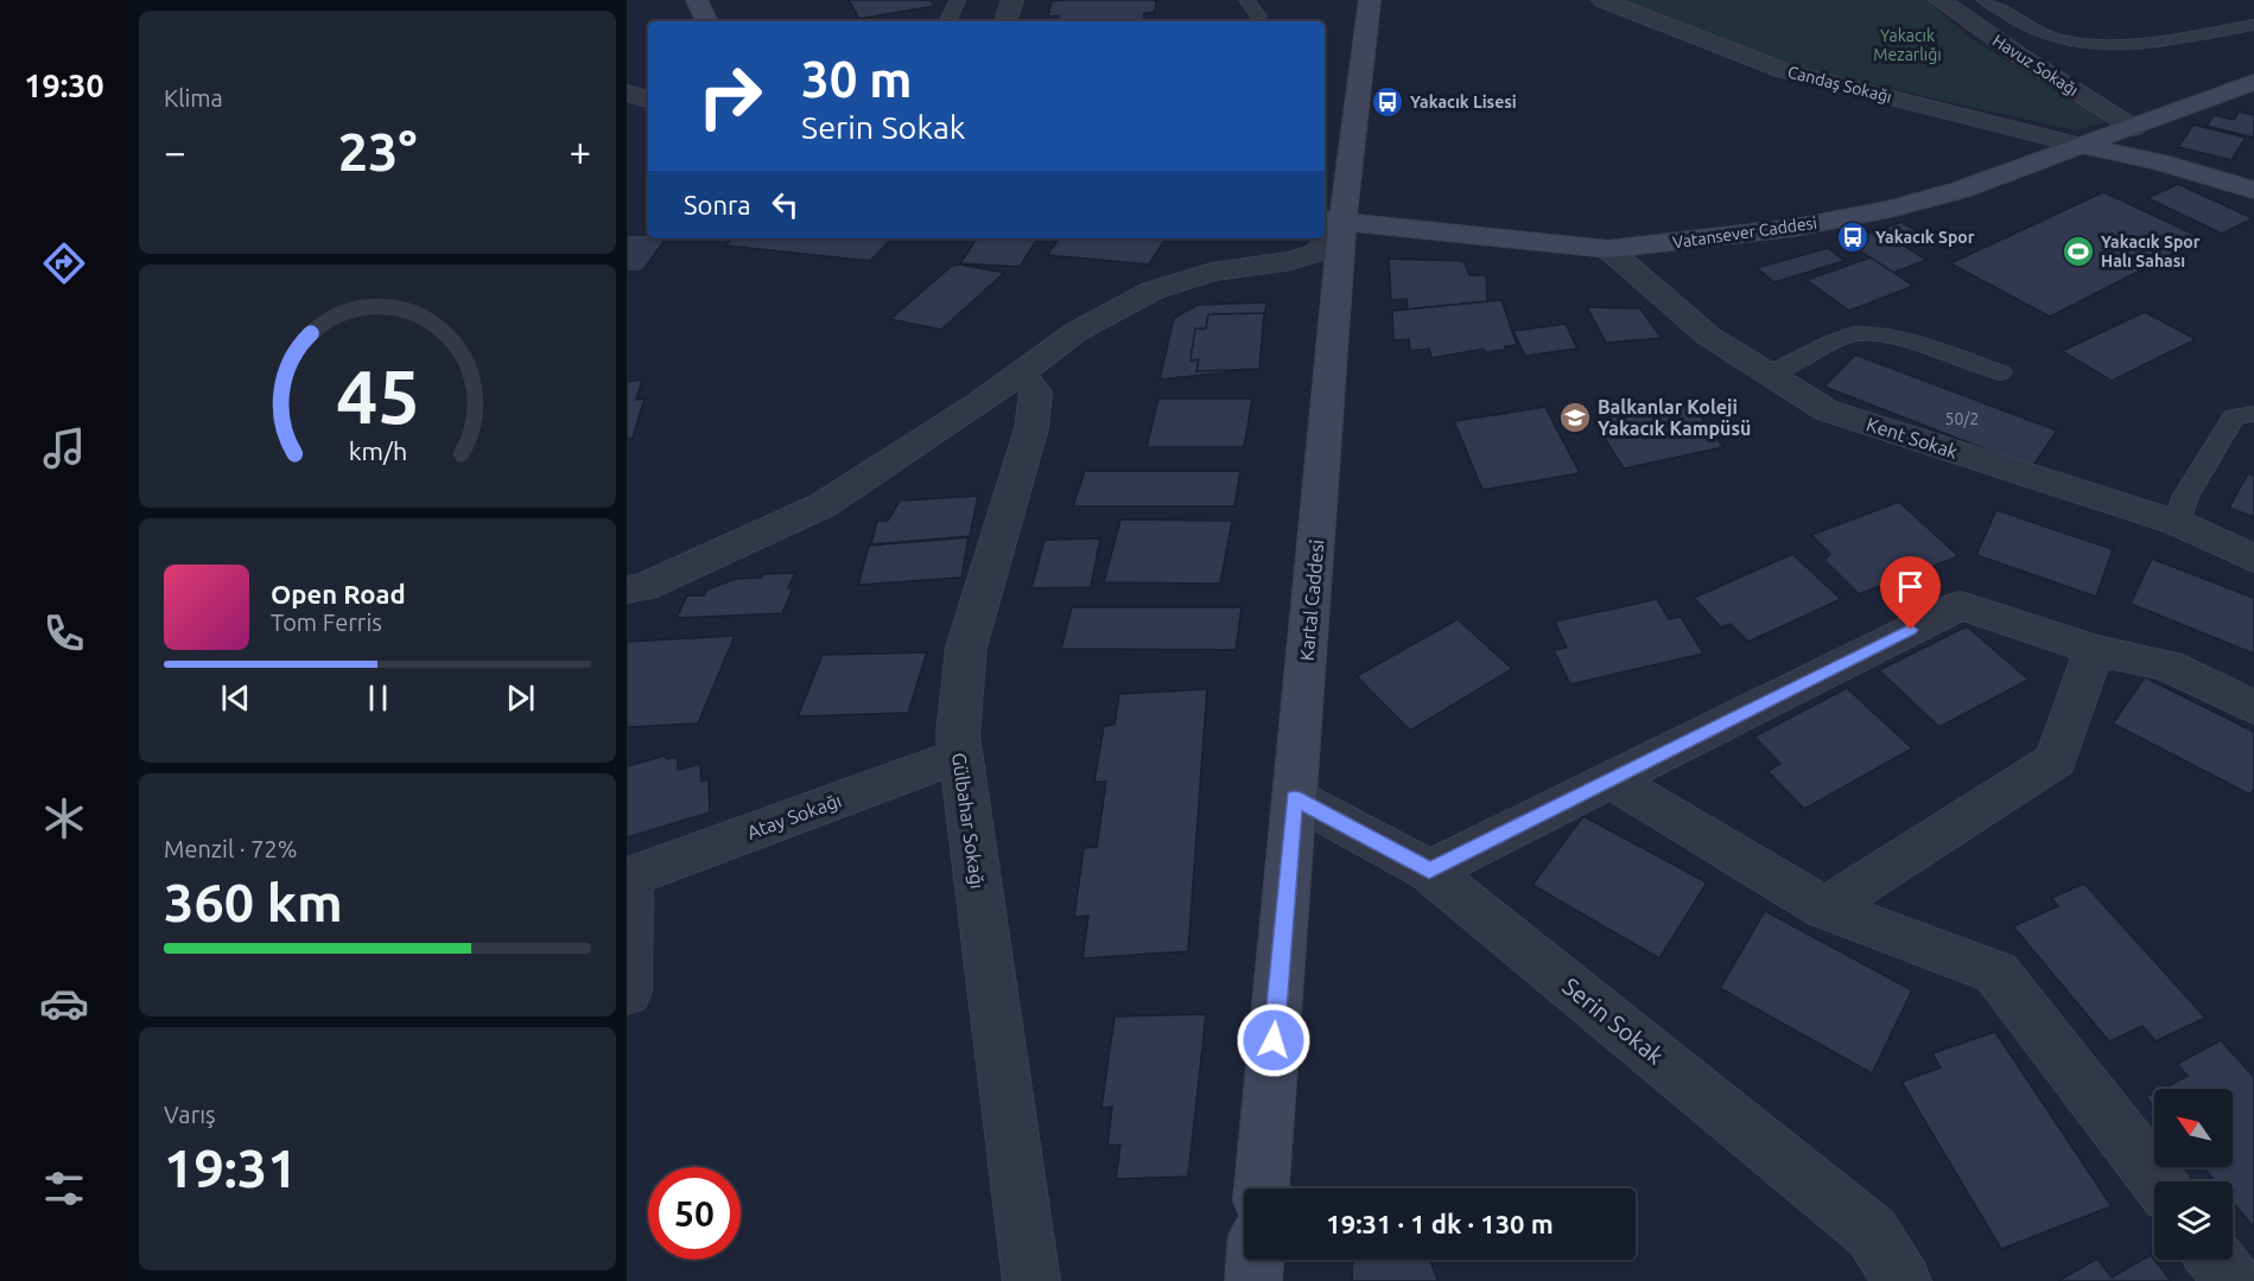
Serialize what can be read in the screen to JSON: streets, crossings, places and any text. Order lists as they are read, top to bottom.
{
  "streets": {
    "main road": ["Vatansever Caddesi", "Kartal Caddesi"],
    "street": [
      "Havuz Sokağı",
      "Candaş Sokağı",
      "Kent Sokak",
      "Atay Sokağı",
      "Gülbahar Sokağı",
      "Serin Sokak"
    ]
  },
  "crossings": [
    ["Havuz Sokağı", "Vatansever Caddesi"],
    ["Candaş Sokağı", "Vatansever Caddesi"],
    ["Vatansever Caddesi", "Kent Sokak"],
    ["Vatansever Caddesi", "Kartal Caddesi"],
    ["Kartal Caddesi", "Serin Sokak"],
    ["Atay Sokağı", "Gülbahar Sokağı"]
  ],
  "parks": ["Yakacık Mezarlığı"],
  "places": {
    "bus stop": ["Yakacık Lisesi", "Yakacık Spor"],
    "sports": ["Yakacık Spor Halı Sahası"],
    "school or university": ["Balkanlar Koleji Yakacık Kampüsü"]
  },
  "house_numbers": ["50/2"],
  "north": "top left",
  "page": {
    "tabs": "19:30",
    "tile": [
      "Klima",
      ["Menzil · 72%", "360 km"],
      ["Varış", "19:31"]
    ],
    "turn": ["30 m", "Serin Sokak"],
    "heat": ["−", "23°", "+"],
    "then": "Sonra",
    "song": ["Open Road", "Tom Ferris"],
    "limit": "50",
    "trip": "19:31 · 1 dk · 130 m",
    "gauge": ["45", "km/h"]
  }
}
